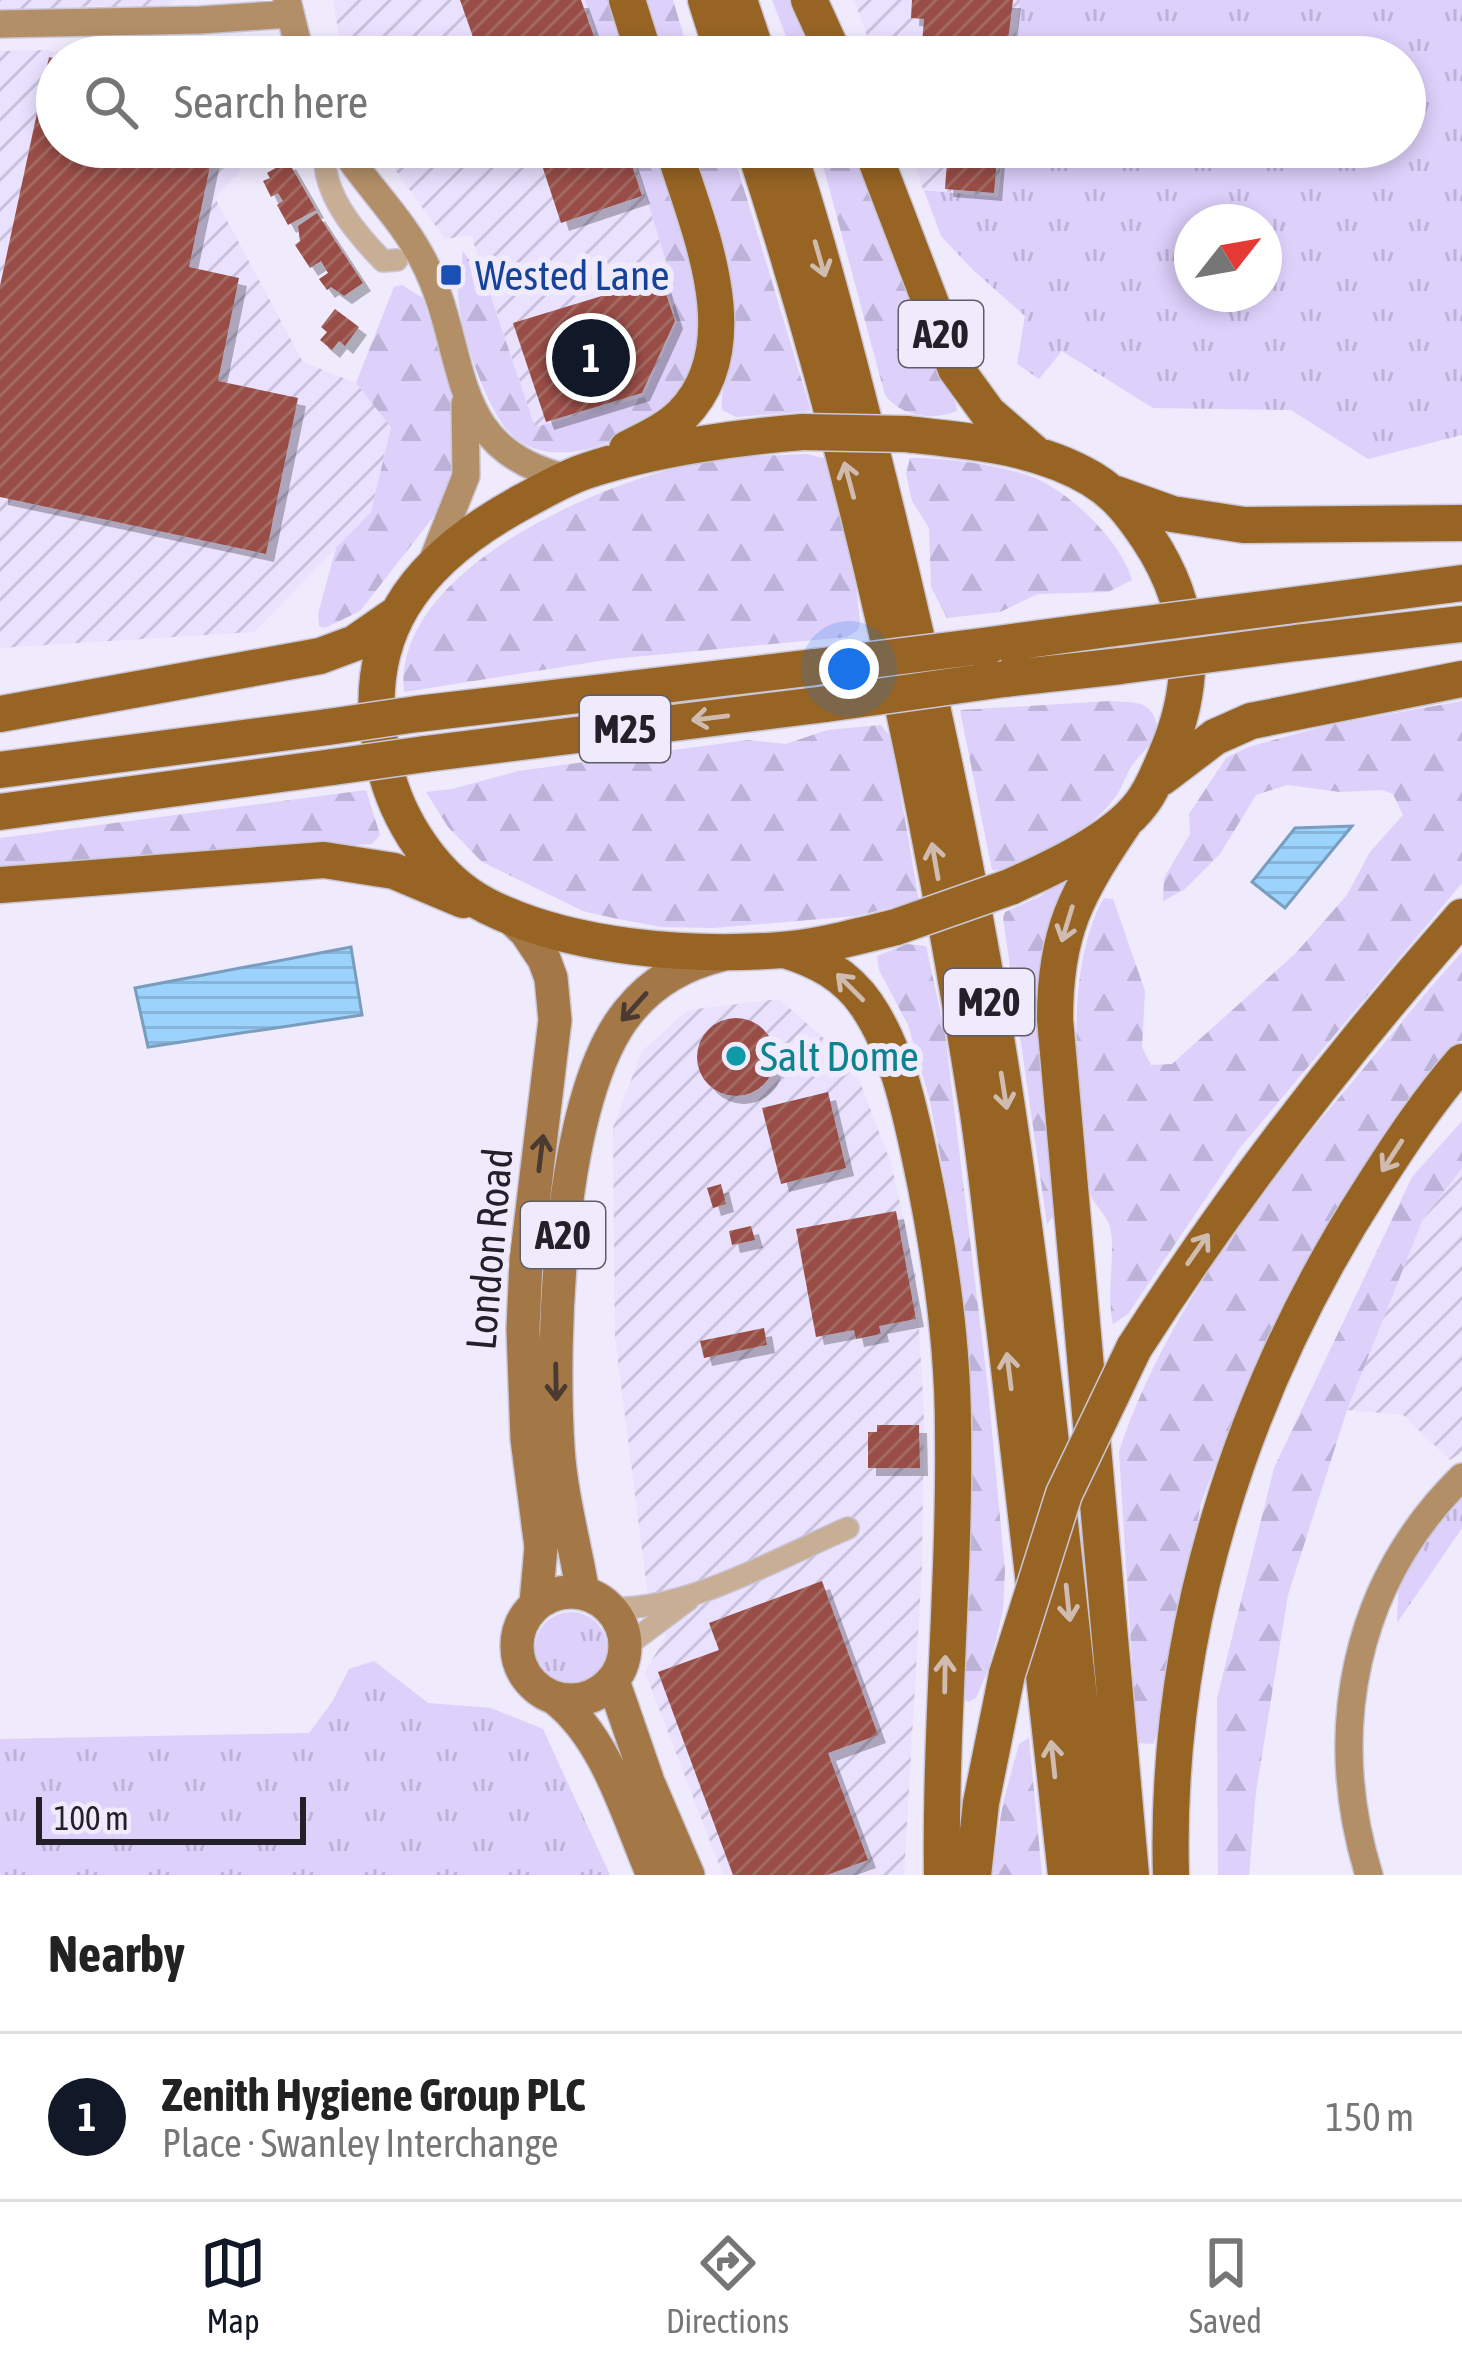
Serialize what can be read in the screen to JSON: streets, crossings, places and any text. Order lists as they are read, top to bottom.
{
  "streets": {
    "highway": ["A20", "M25", "M20"],
    "main road": ["London Road"]
  },
  "places": {
    "transit": ["Wested Lane"],
    "other": ["Salt Dome"]
  },
  "scale_bar": "100 m",
  "north": "top right",
  "page": {
    "search": "Search here",
    "pins": "1",
    "scale": "100 m",
    "heading": "Nearby",
    "list": [
      {
        "mark": "1",
        "name": "Zenith Hygiene Group PLC",
        "note": "Place · Swanley Interchange",
        "value": "150 m"
      }
    ],
    "nav": ["Map", "Directions", "Saved"]
  }
}
